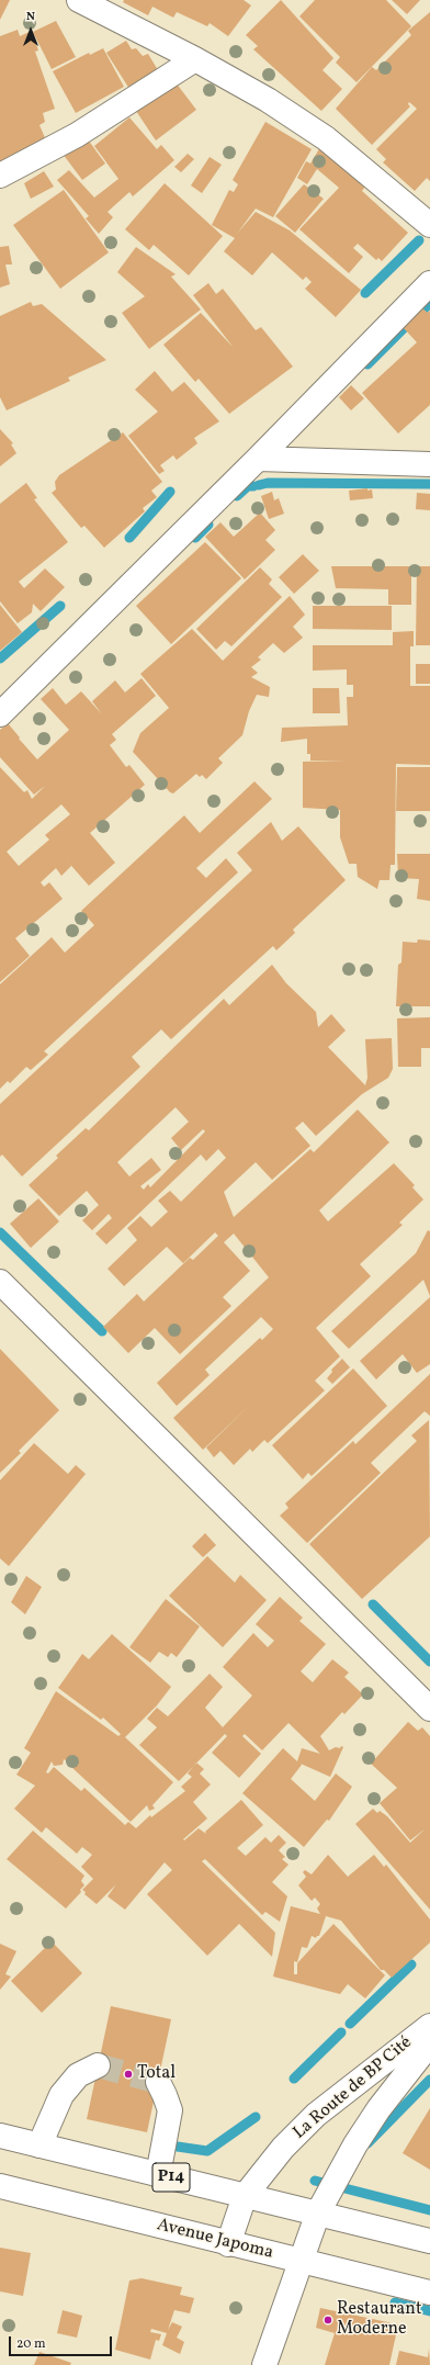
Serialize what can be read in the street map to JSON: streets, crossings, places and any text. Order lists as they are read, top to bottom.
{
  "streets": {
    "street": ["La Route de BP Cité", "P14", "Avenue Japoma"]
  },
  "crossings": [
    ["La Route de BP Cité", "P14"],
    ["La Route de BP Cité", "Avenue Japoma"]
  ],
  "places": ["Total", "Restaurant Moderne"],
  "scale_bar": "20 m",
  "north": "top"
}
